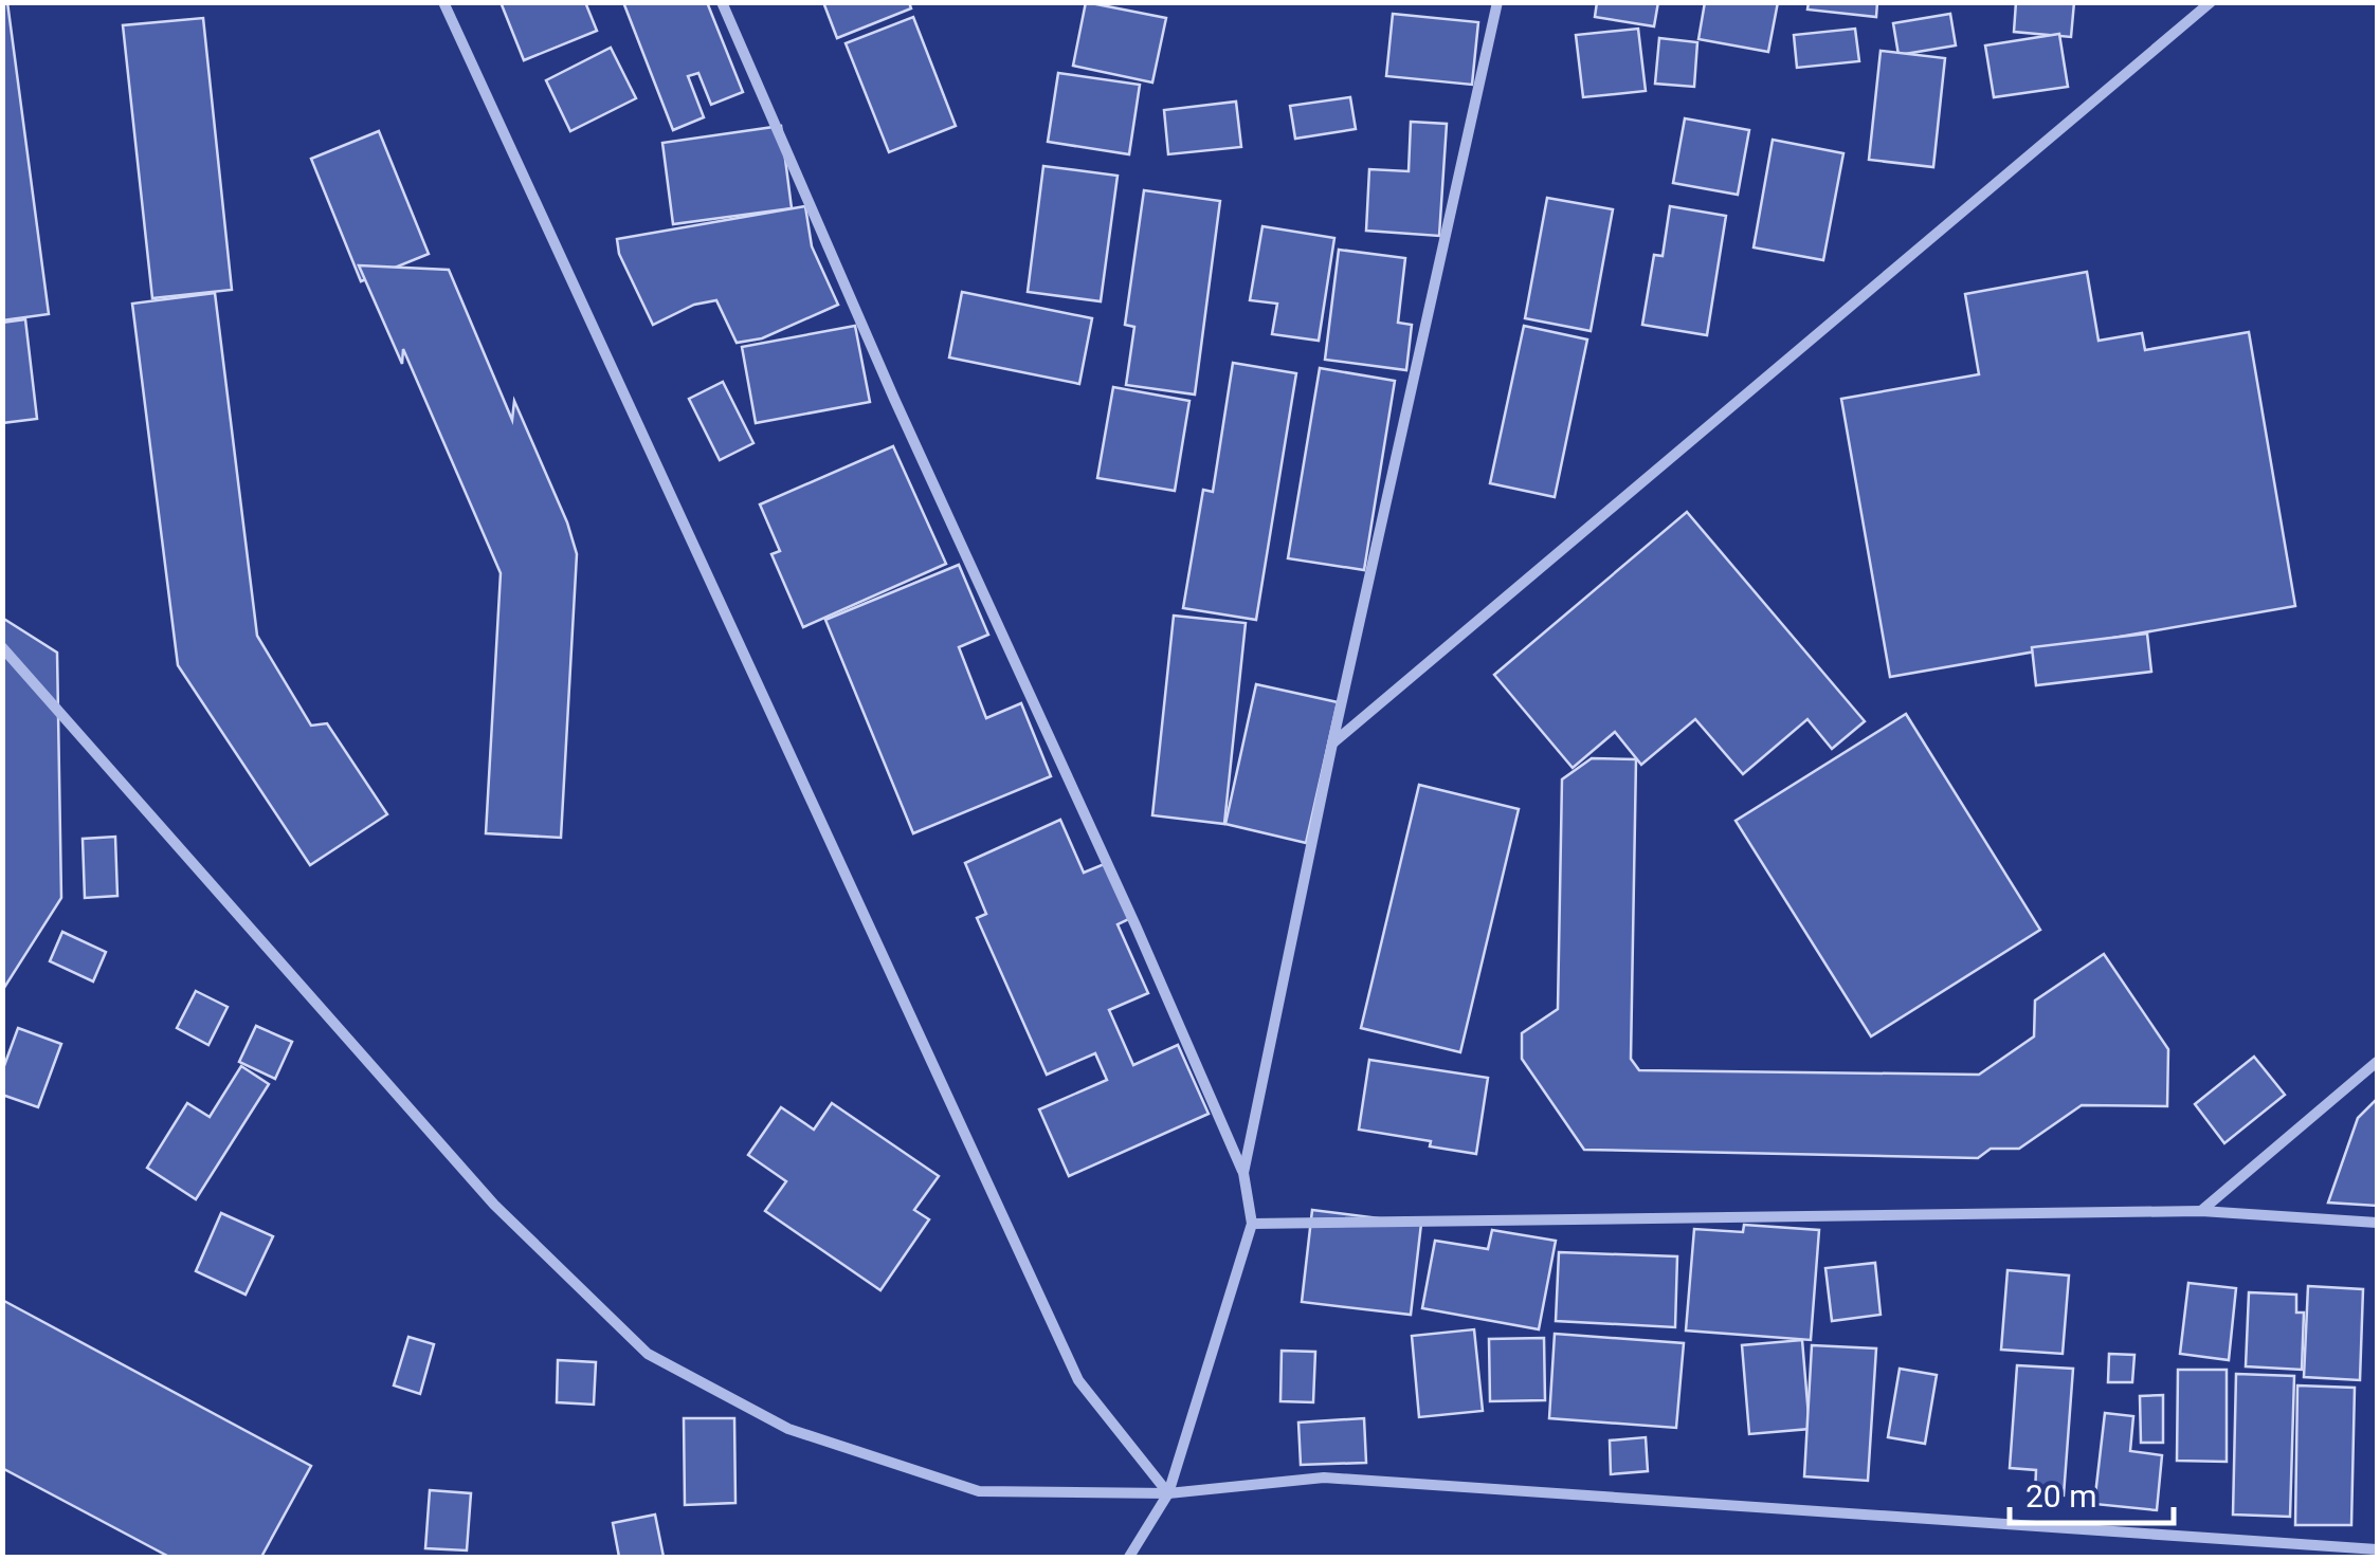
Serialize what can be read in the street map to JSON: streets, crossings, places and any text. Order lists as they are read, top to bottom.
{
  "scale_bar": "20 m"
}
